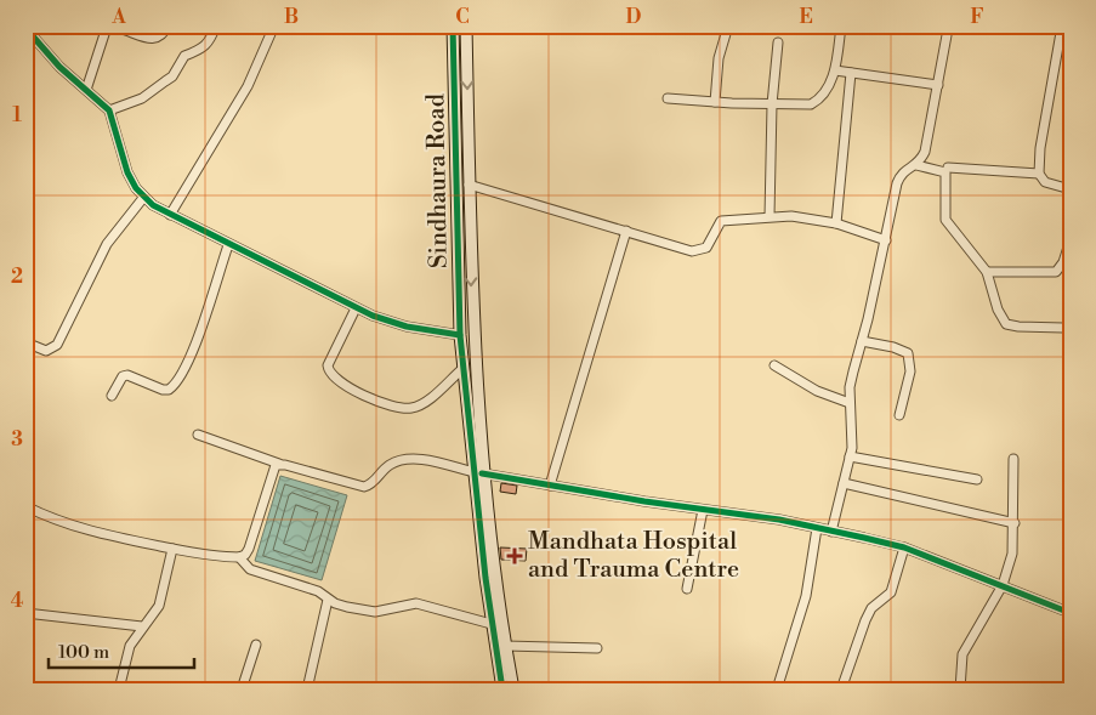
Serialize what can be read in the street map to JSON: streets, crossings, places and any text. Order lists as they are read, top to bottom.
{
  "streets": {
    "street": ["Sindhaura Road"]
  },
  "places": {
    "health": ["Mandhata Hospital and Trauma Centre"]
  },
  "scale_bar": "100 m",
  "grid": {
    "columns": [
      "A",
      "B",
      "C",
      "D",
      "E",
      "F"
    ],
    "rows": [
      "1",
      "2",
      "3",
      "4"
    ]
  }
}
